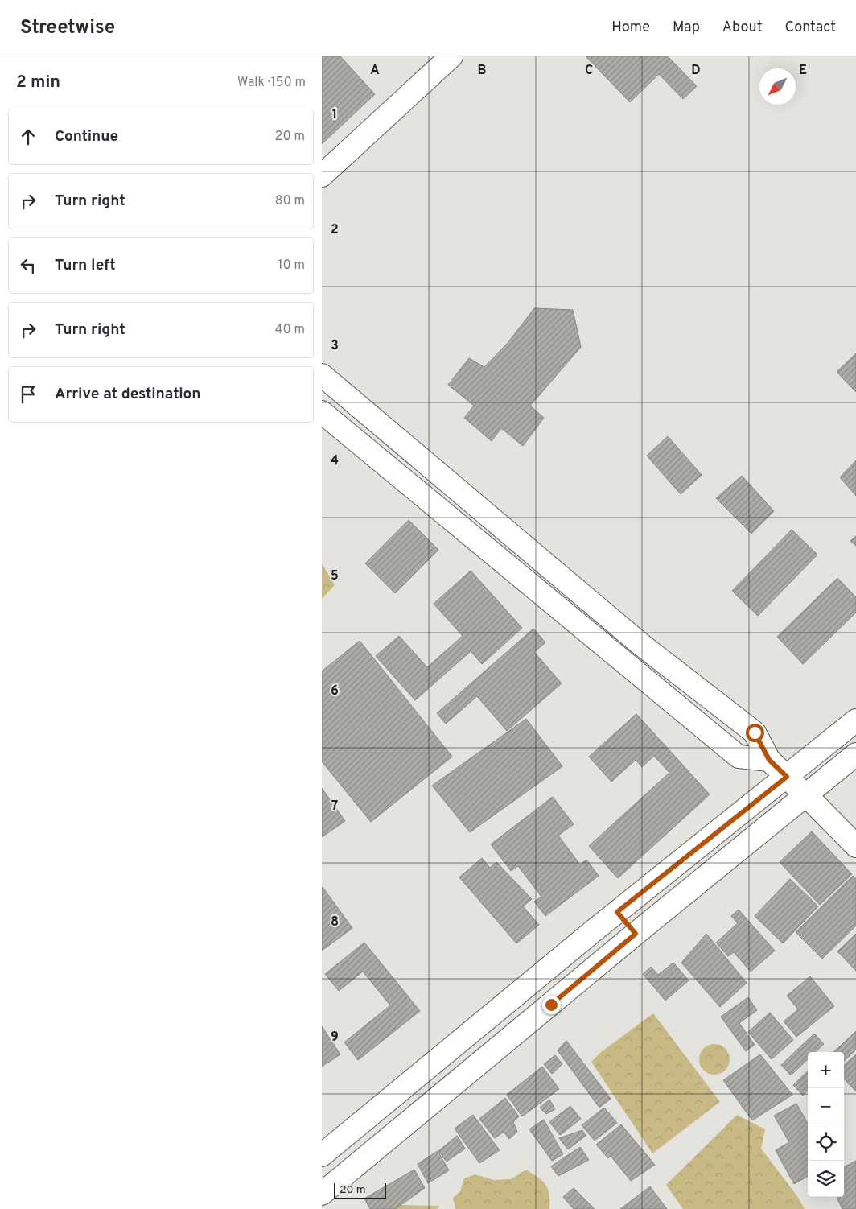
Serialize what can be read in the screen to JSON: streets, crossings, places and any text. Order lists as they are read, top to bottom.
{
  "scale_bar": "20 m",
  "north": "bottom left",
  "page": {
    "header": "Streetwise",
    "nav": [
      "Home",
      "Map",
      "About",
      "Contact"
    ],
    "heading": ["2 min", "Walk · 150 m"],
    "list": [
      ["Continue", "20 m"],
      ["Turn right", "80 m"],
      ["Turn left", "10 m"],
      ["Turn right", "40 m"],
      "Arrive at destination"
    ],
    "map_buttons": ["+", "−"],
    "scale": "20 m"
  },
  "grid": {
    "columns": [
      "A",
      "B",
      "C",
      "D",
      "E"
    ],
    "rows": [
      "1",
      "2",
      "3",
      "4",
      "5",
      "6",
      "7",
      "8",
      "9"
    ]
  }
}
